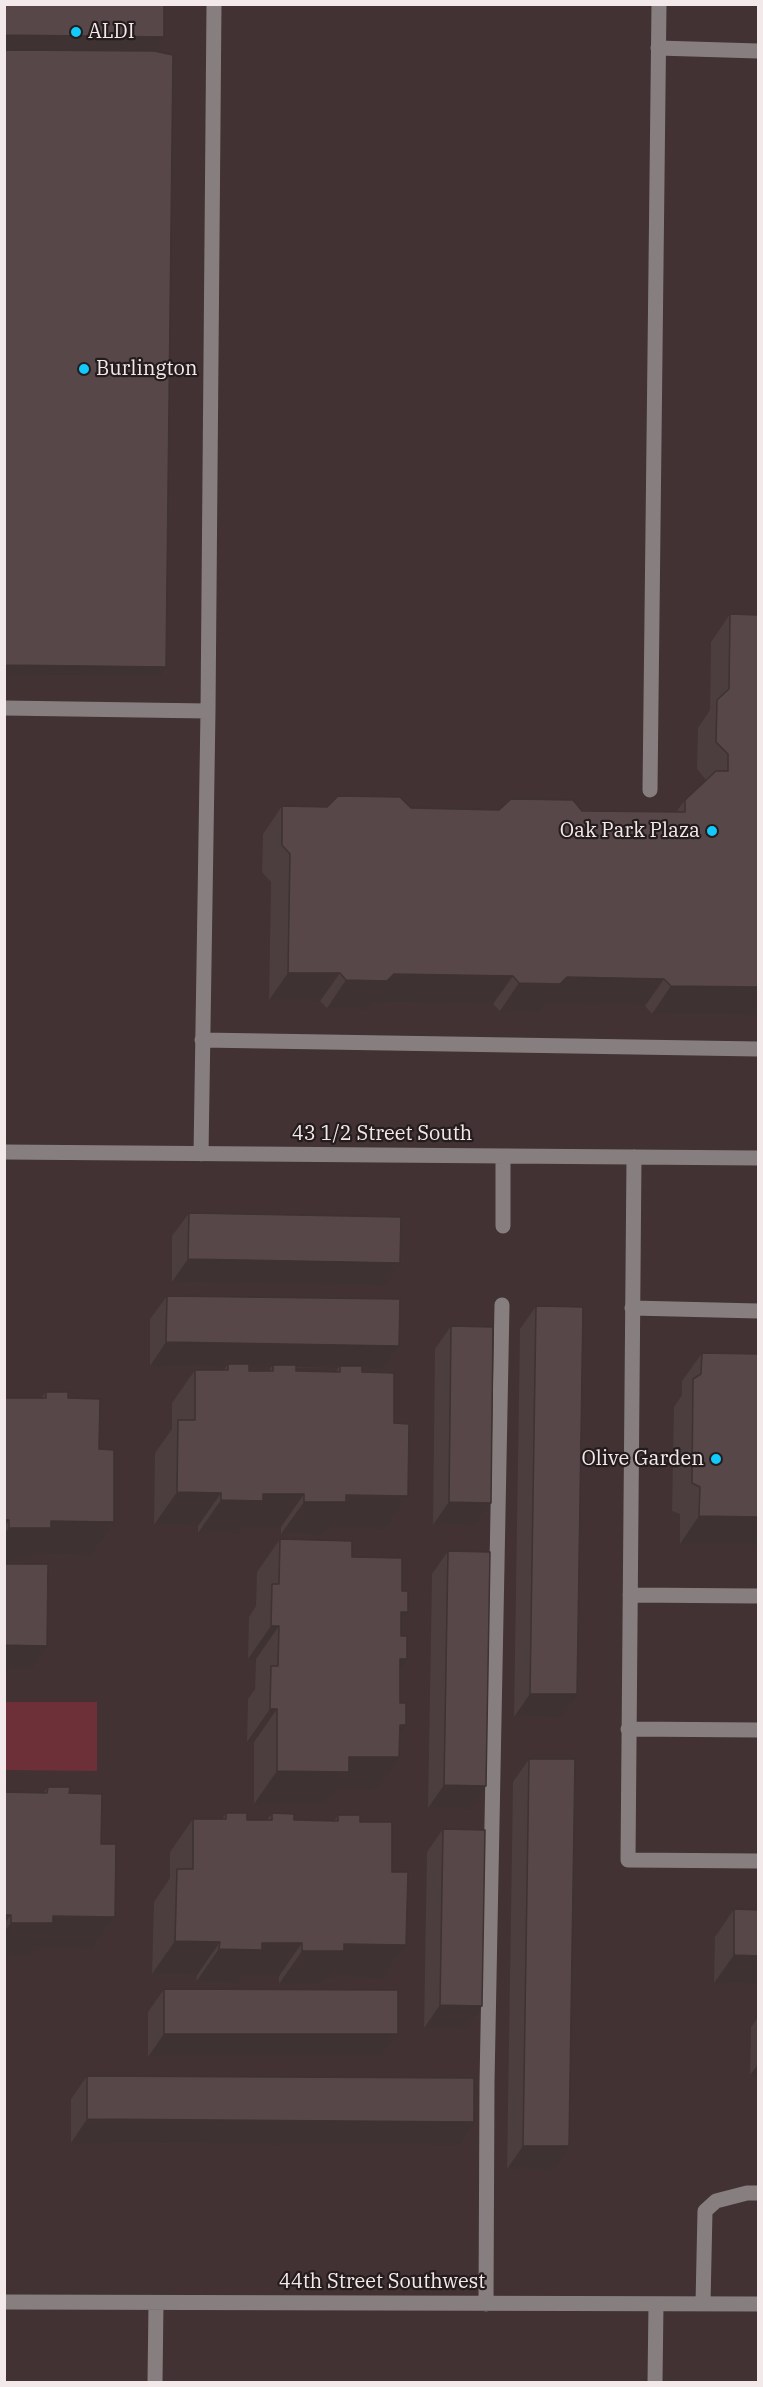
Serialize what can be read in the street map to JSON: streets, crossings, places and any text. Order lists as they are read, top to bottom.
{
  "streets": {
    "street": ["43 1/2 Street South", "44th Street Southwest"]
  },
  "places": [
    "ALDI",
    "Burlington",
    "Oak Park Plaza",
    "Olive Garden"
  ]
}
